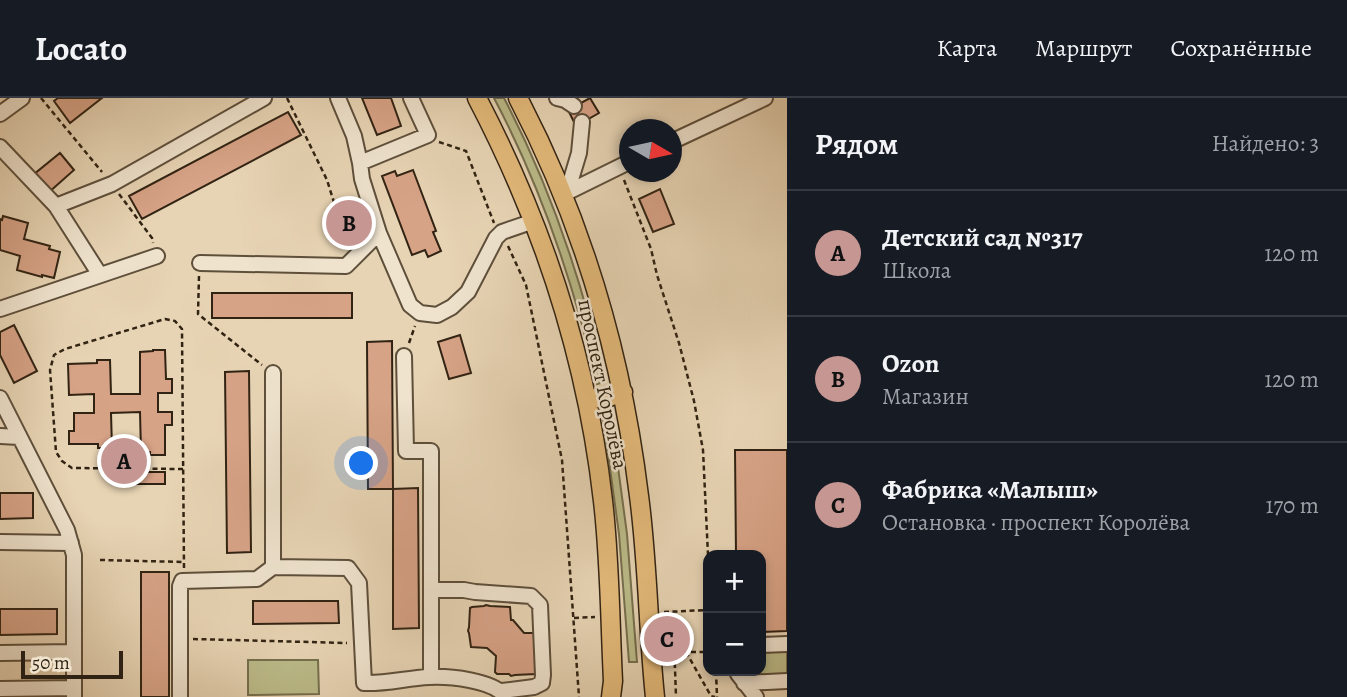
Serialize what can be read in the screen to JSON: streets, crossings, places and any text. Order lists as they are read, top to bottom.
{
  "streets": {
    "main road": ["проспект Королёва"]
  },
  "scale_bar": "50 m",
  "north": "right",
  "page": {
    "header": "Locato",
    "nav": ["Карта", "Маршрут", "Сохранённые"],
    "heading": ["Рядом", "Найдено: 3"],
    "list": [
      {
        "mark": "A",
        "name": "Детский сад №317",
        "note": "Школа",
        "value": "120 m"
      },
      {
        "mark": "B",
        "name": "Ozon",
        "note": "Магазин",
        "value": "120 m"
      },
      {
        "mark": "C",
        "name": "Фабрика «Малыш»",
        "note": "Остановка · проспект Королёва",
        "value": "170 m"
      }
    ],
    "pins": ["B", "A", "C"],
    "map_buttons": ["+", "−"],
    "scale": "50 m"
  }
}
